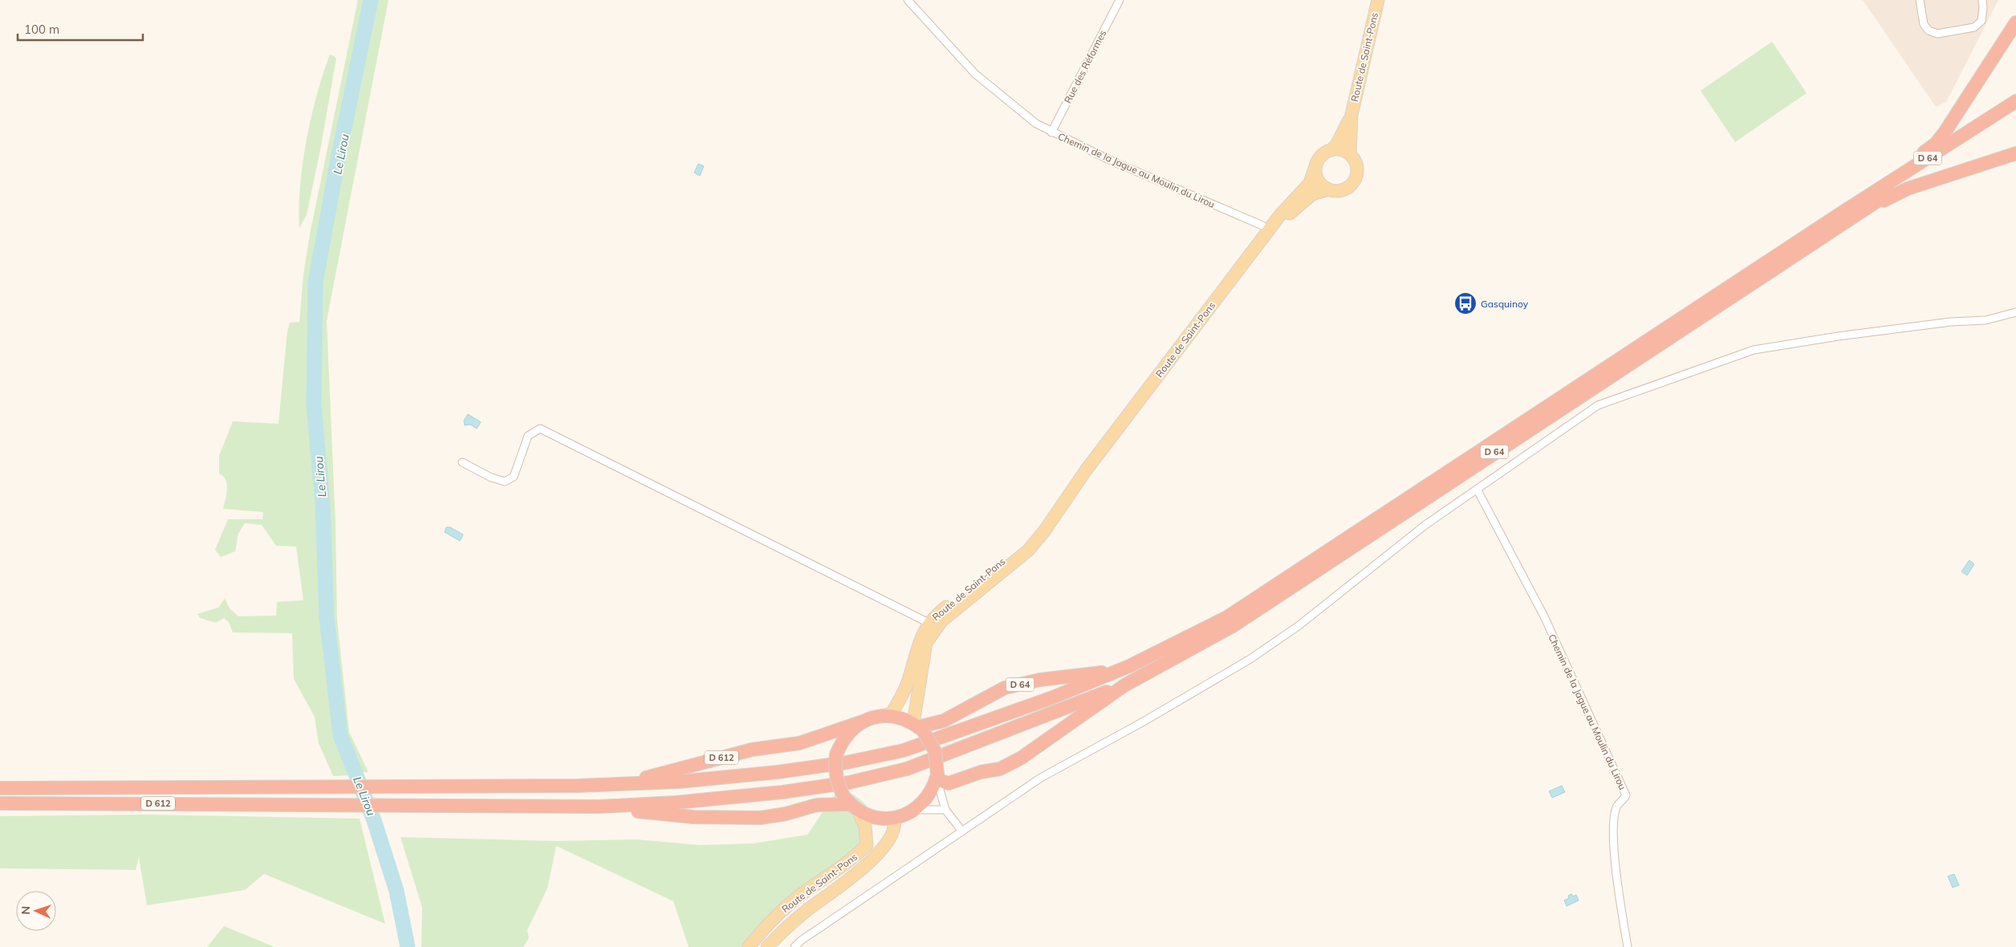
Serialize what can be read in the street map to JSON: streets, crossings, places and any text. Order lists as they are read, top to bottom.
{
  "streets": {
    "highway": ["D 64", "D 612"],
    "main road": ["Route de Saint-Pons"],
    "street": ["Rue des Réformes", "Chemin de la Jague au Moulin du Lirou"]
  },
  "crossings": [
    ["Route de Saint-Pons", "D 64"],
    ["Route de Saint-Pons", "Chemin de la Jague au Moulin du Lirou"],
    ["Route de Saint-Pons", "D 612"],
    ["Rue des Réformes", "Chemin de la Jague au Moulin du Lirou"],
    ["D 64", "D 612"]
  ],
  "water": ["Le Lirou"],
  "places": {
    "bus stop": ["Gasquinoy"]
  },
  "scale_bar": "100 m",
  "north": "left"
}
